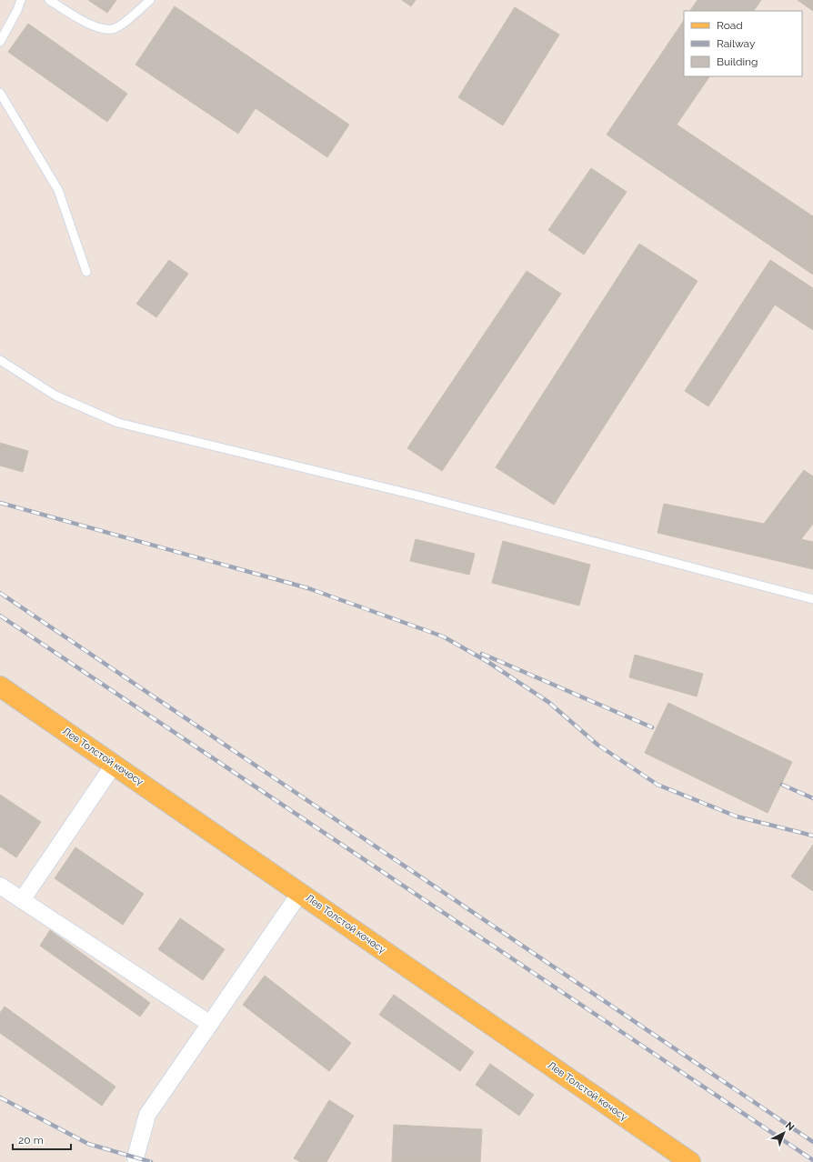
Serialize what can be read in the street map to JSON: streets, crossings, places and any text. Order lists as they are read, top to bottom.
{
  "streets": {
    "main road": ["Лев Толстой көчөсү"]
  },
  "legend": ["Road", "Railway", "Building"],
  "scale_bar": "20 m",
  "north": "top right"
}
